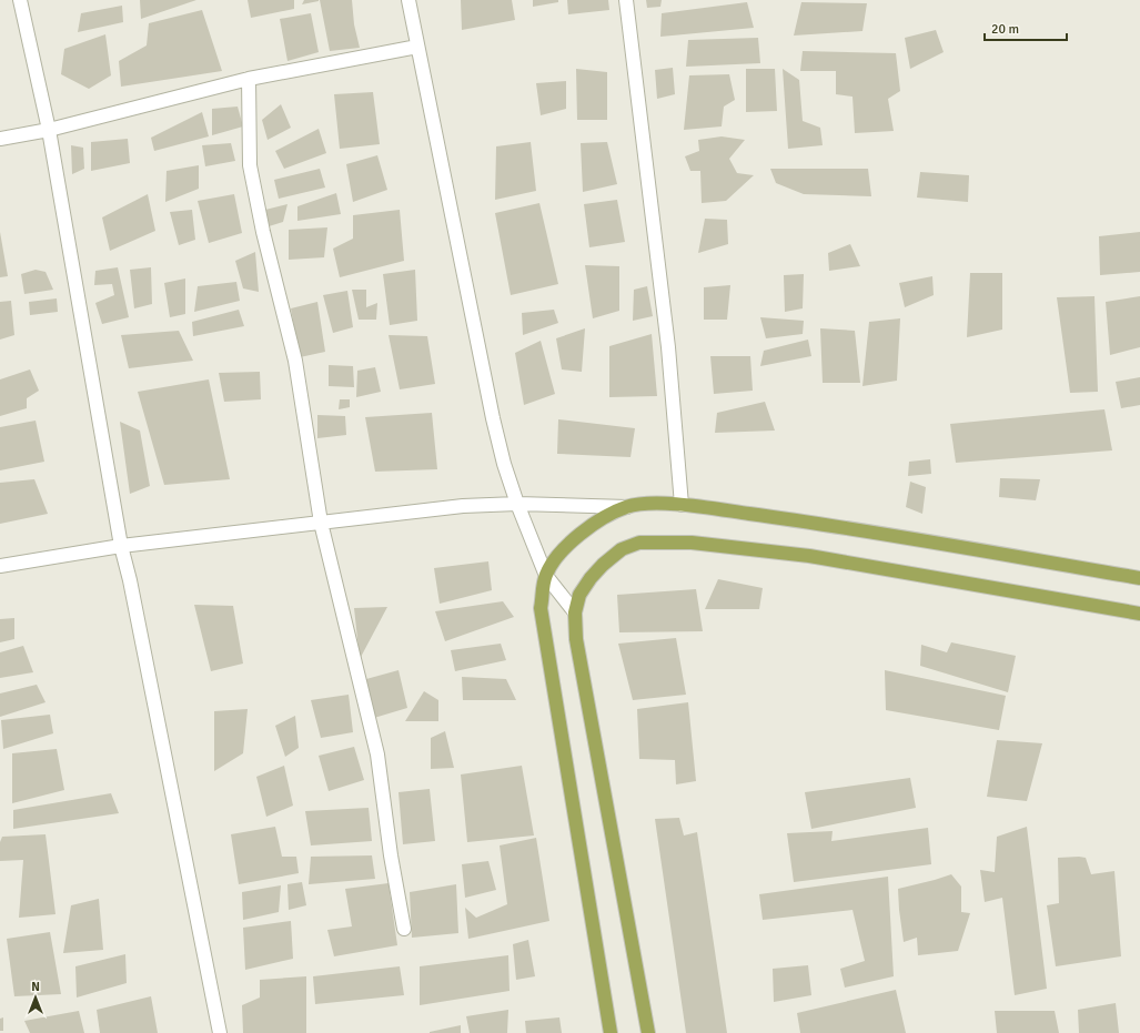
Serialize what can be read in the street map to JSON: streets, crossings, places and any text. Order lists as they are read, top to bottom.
{
  "scale_bar": "20 m",
  "north": "top"
}
